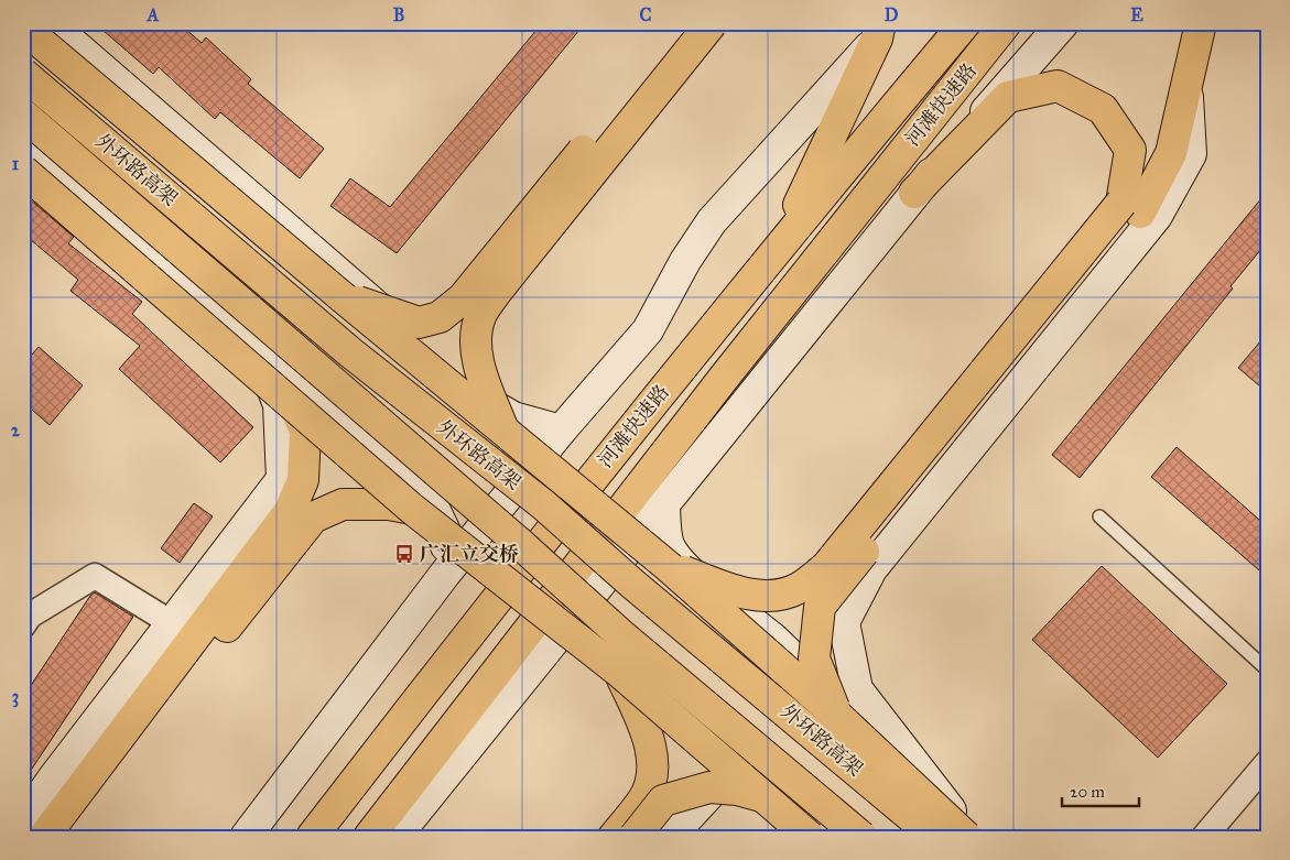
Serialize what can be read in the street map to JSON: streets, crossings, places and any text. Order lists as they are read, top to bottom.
{
  "streets": {
    "highway": ["河滩快速路", "外环路高架"]
  },
  "places": {
    "bus stop": ["广汇立交桥"]
  },
  "scale_bar": "20 m",
  "grid": {
    "columns": [
      "A",
      "B",
      "C",
      "D",
      "E"
    ],
    "rows": ["1", "2", "3"]
  }
}
